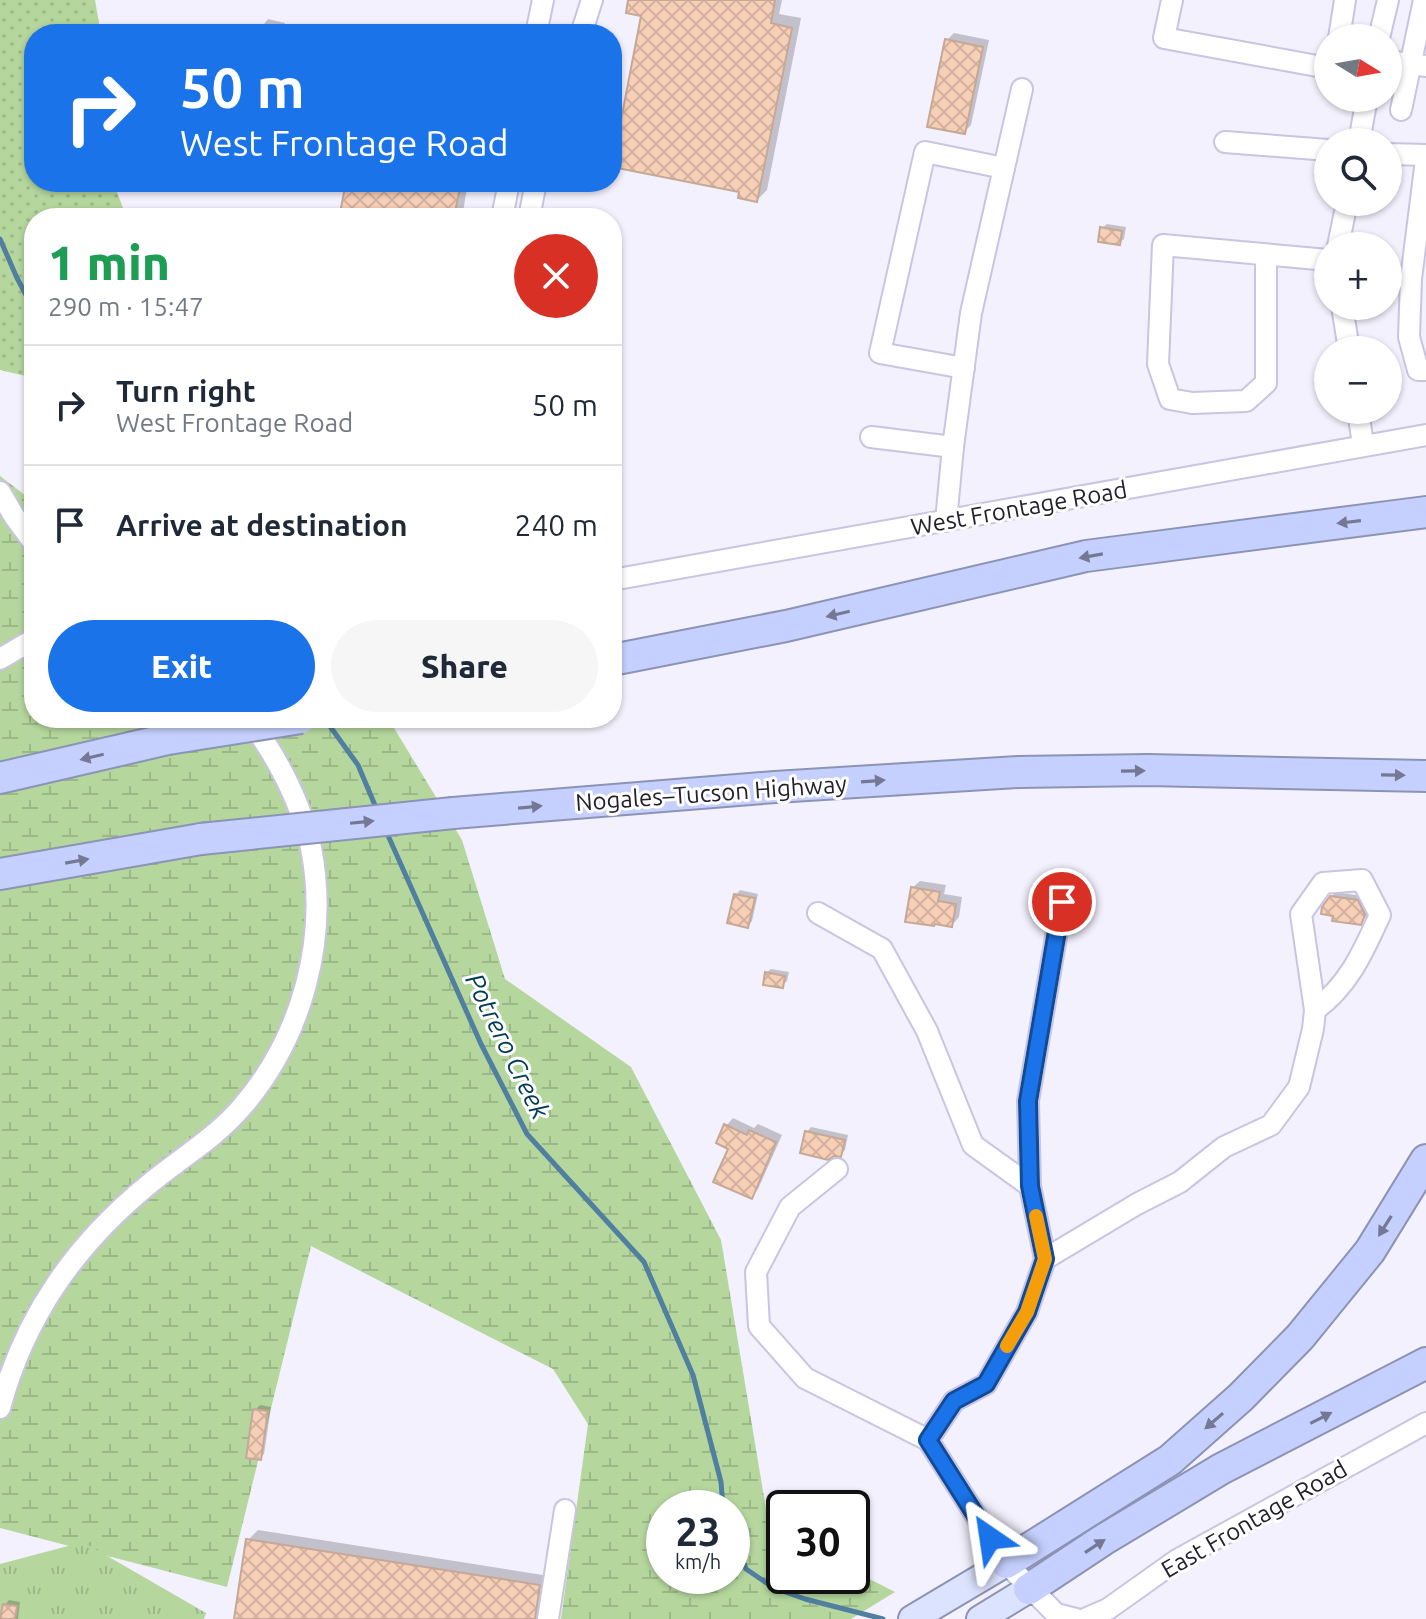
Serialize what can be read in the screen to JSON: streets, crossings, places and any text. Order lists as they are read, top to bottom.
{
  "streets": {
    "highway": ["Nogales–Tucson Highway"],
    "street": ["West Frontage Road", "East Frontage Road"]
  },
  "water": ["Potrero Creek"],
  "north": "right",
  "page": {
    "map_buttons": ["+", "−"],
    "turn": ["50 m", "West Frontage Road"],
    "heading": ["1 min", "290 m · 15:47"],
    "list": [
      {
        "name": "Turn right",
        "note": "West Frontage Road",
        "value": "50 m"
      },
      {
        "name": "Arrive at destination",
        "value": "240 m"
      }
    ],
    "buttons": ["Exit", "Share"],
    "speed": "23 km/h",
    "limit": "30"
  }
}
